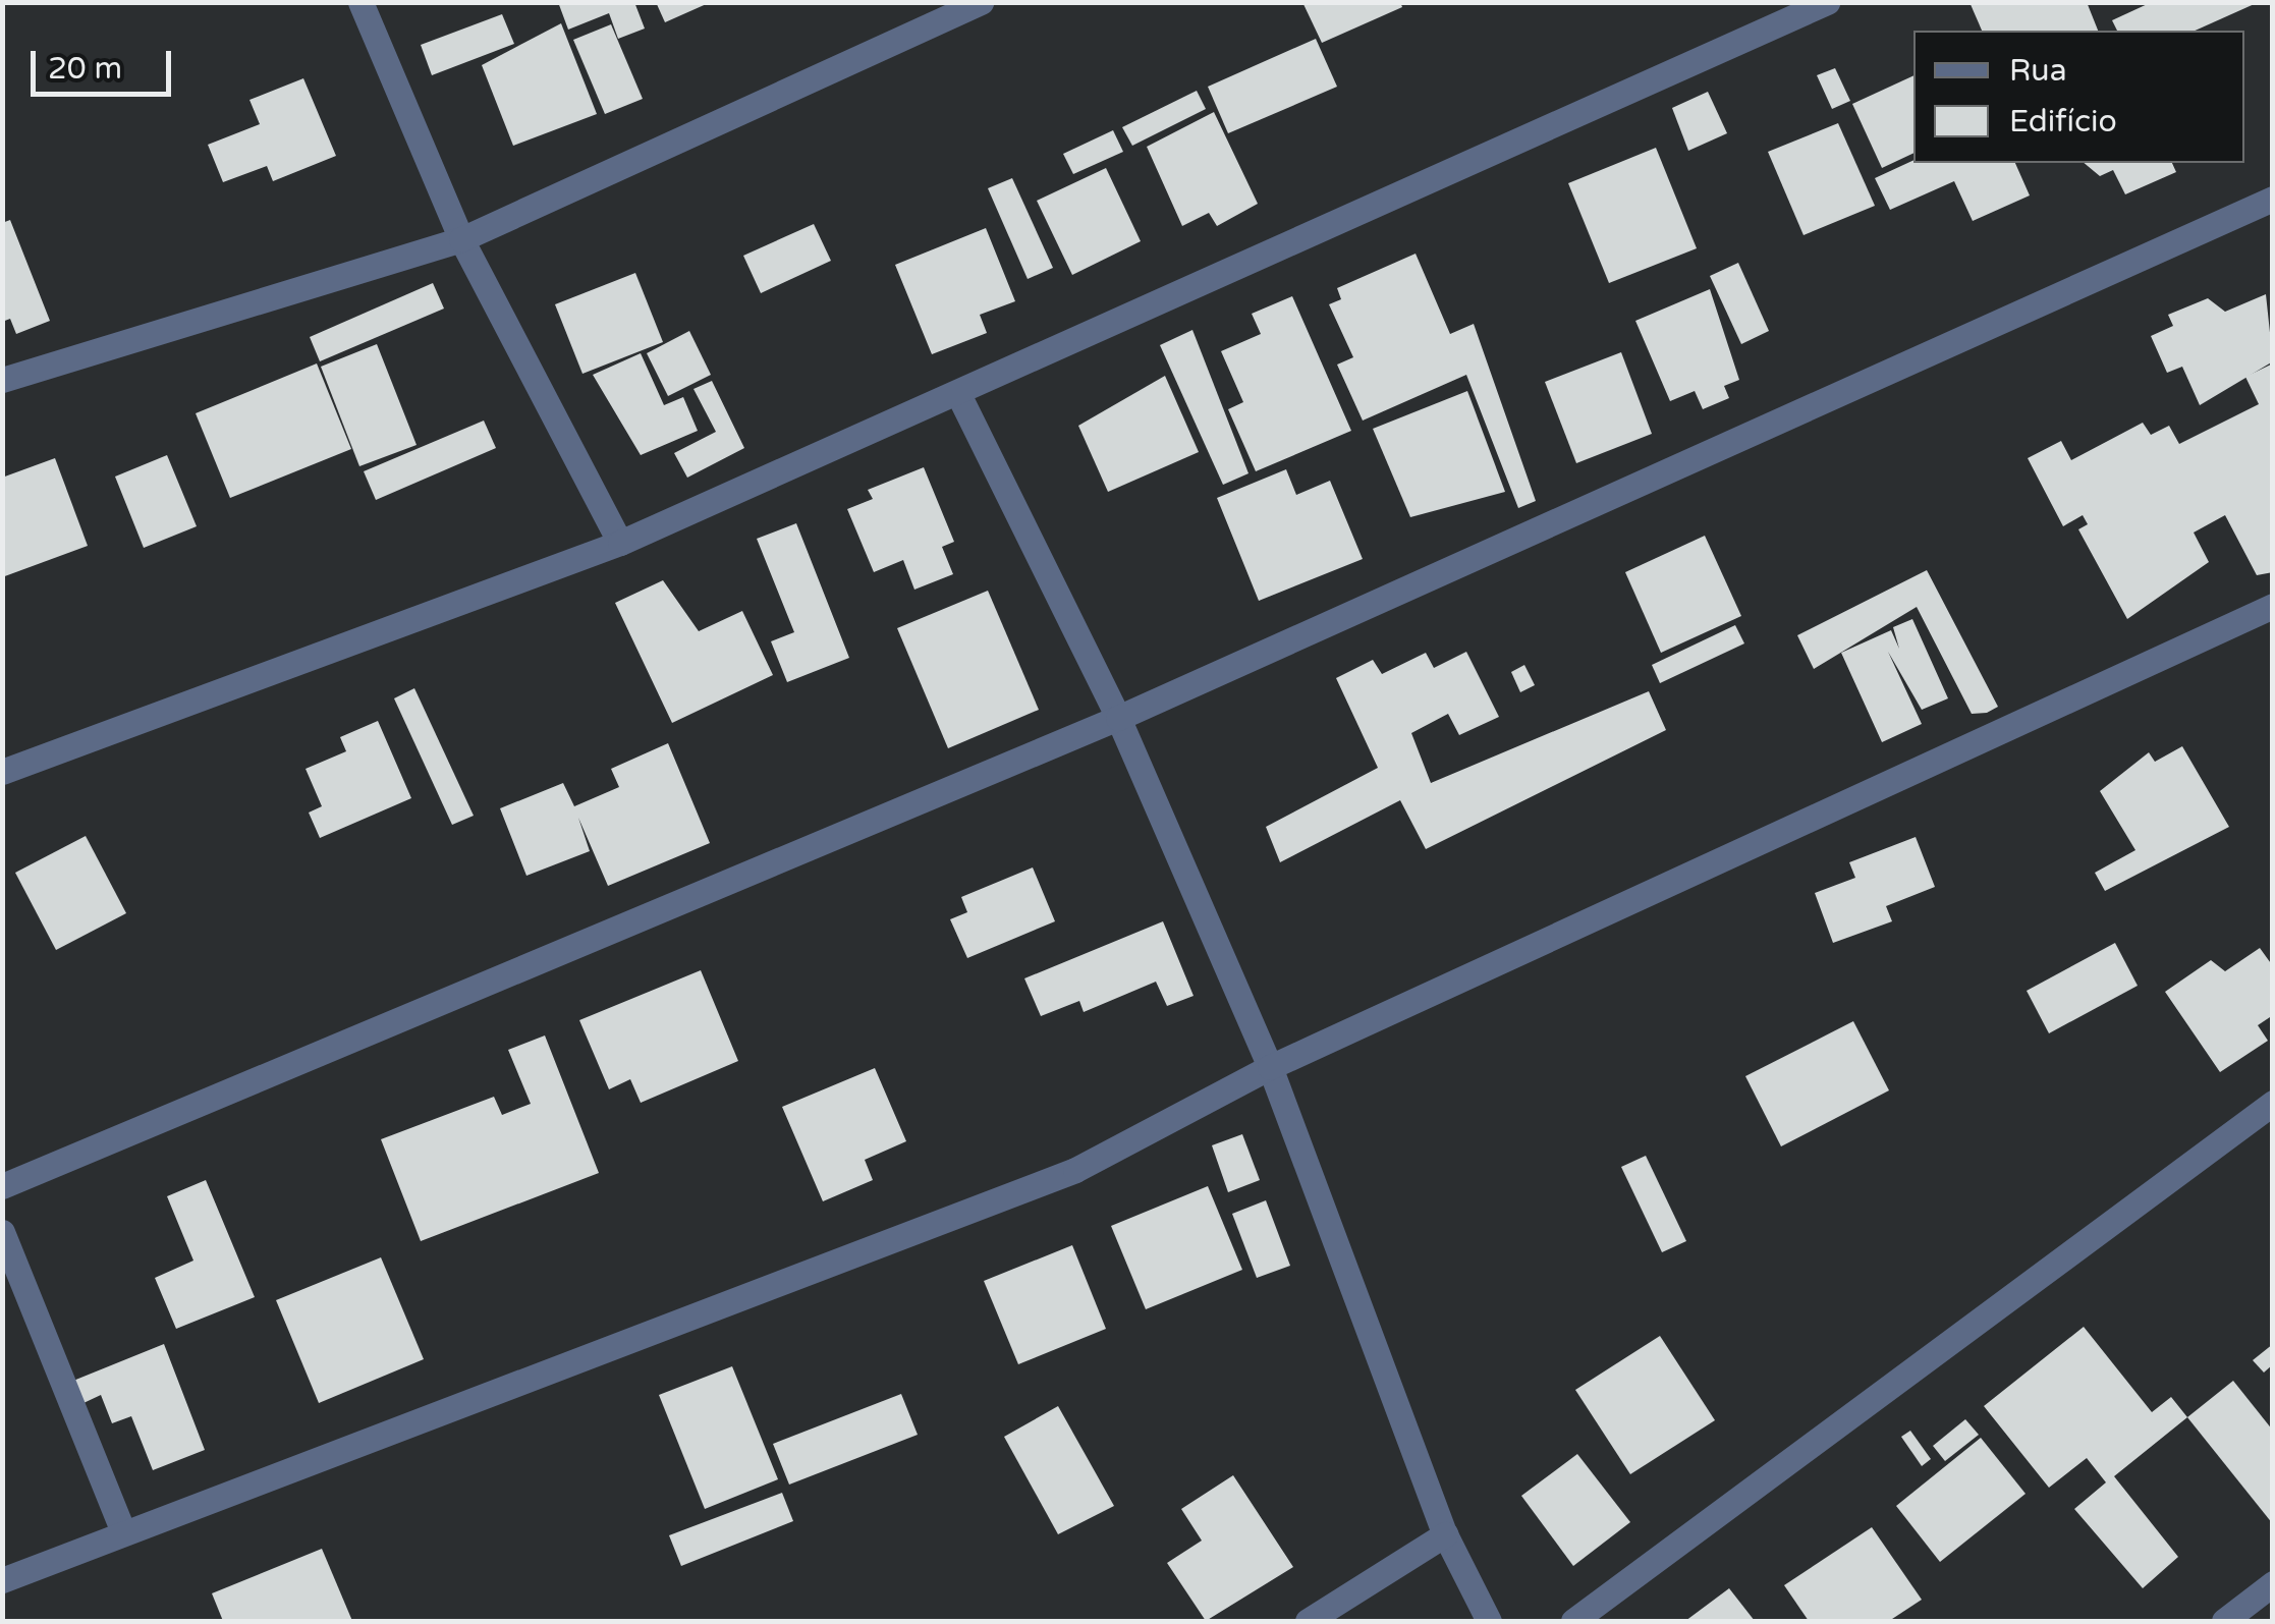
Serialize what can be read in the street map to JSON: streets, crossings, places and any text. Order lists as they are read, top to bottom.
{
  "legend": ["Rua", "Edifício"],
  "scale_bar": "20 m"
}
